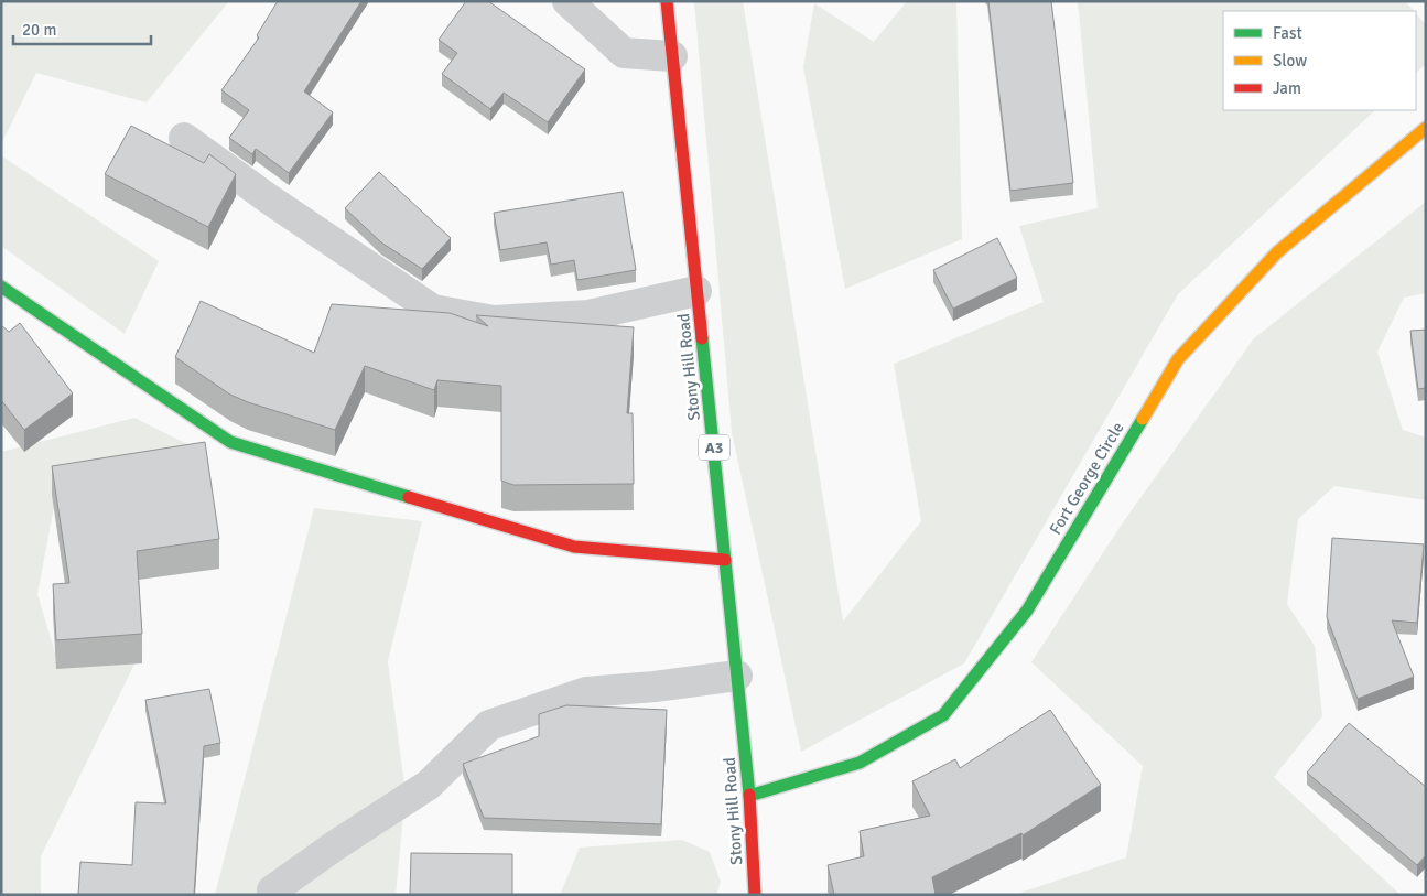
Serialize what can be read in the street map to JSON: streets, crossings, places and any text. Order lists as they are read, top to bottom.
{
  "streets": {
    "street": ["Stony Hill Road", "A3", "Fort George Circle"]
  },
  "crossings": [
    ["Stony Hill Road", "Fort George Circle"]
  ],
  "legend": ["Fast", "Slow", "Jam"],
  "scale_bar": "20 m"
}
